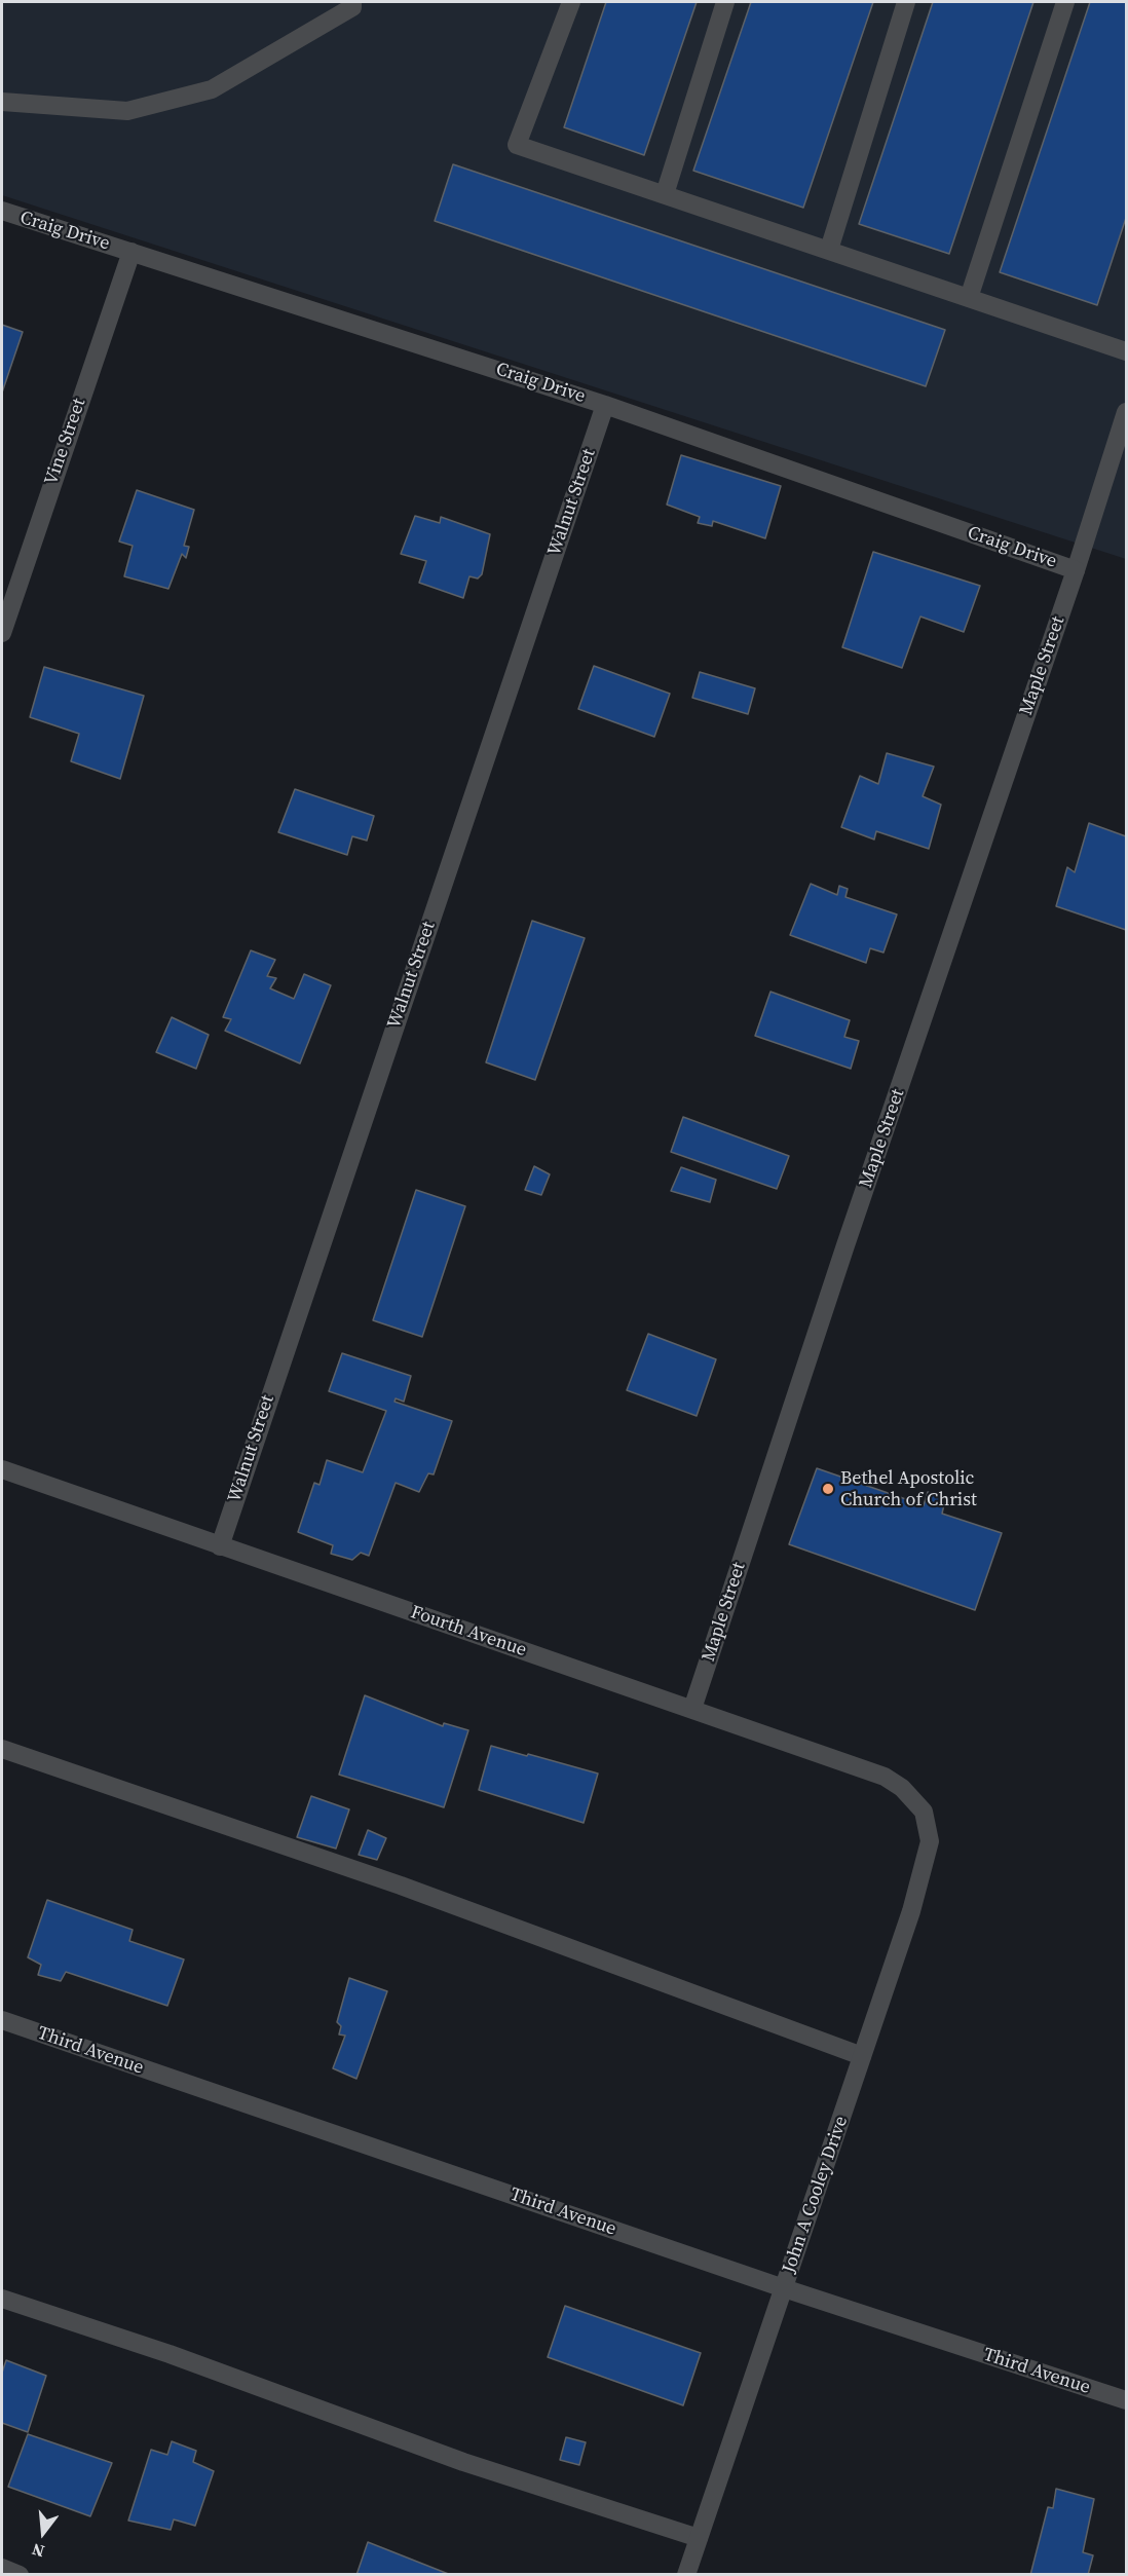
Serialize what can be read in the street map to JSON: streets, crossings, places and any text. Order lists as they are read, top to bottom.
{
  "streets": {
    "street": [
      "Craig Drive",
      "Vine Street",
      "Walnut Street",
      "Maple Street",
      "Fourth Avenue",
      "Third Avenue",
      "John A Cooley Drive"
    ]
  },
  "crossings": [
    ["Craig Drive", "Vine Street"],
    ["Craig Drive", "Walnut Street"],
    ["Craig Drive", "Maple Street"],
    ["Walnut Street", "Fourth Avenue"],
    ["Maple Street", "Fourth Avenue"],
    ["Fourth Avenue", "John A Cooley Drive"],
    ["Third Avenue", "John A Cooley Drive"]
  ],
  "places": ["Bethel Apostolic Church of Christ"],
  "north": "bottom"
}
